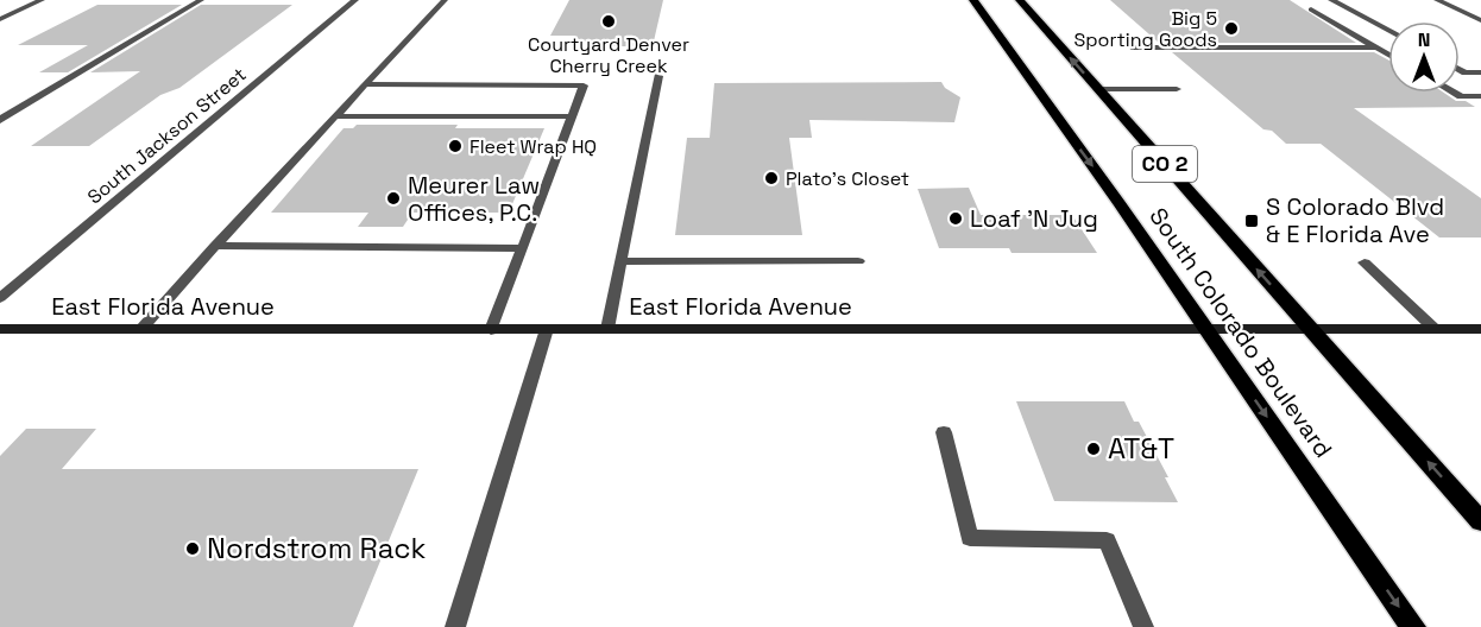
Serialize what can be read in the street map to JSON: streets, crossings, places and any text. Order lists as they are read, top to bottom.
{
  "streets": {
    "main road": ["CO 2", "South Colorado Boulevard"],
    "street": ["South Jackson Street", "East Florida Avenue"]
  },
  "crossings": [
    ["East Florida Avenue", "South Colorado Boulevard"]
  ],
  "places": {
    "other": [
      "Courtyard Denver Cherry Creek",
      "Big 5 Sporting Goods",
      "Fleet Wrap HQ",
      "Plato's Closet",
      "Meurer Law Offices, P.C.",
      "Loaf 'N Jug",
      "AT&T",
      "Nordstrom Rack"
    ],
    "transit": ["S Colorado Blvd & E Florida Ave"]
  },
  "north": "top"
}
